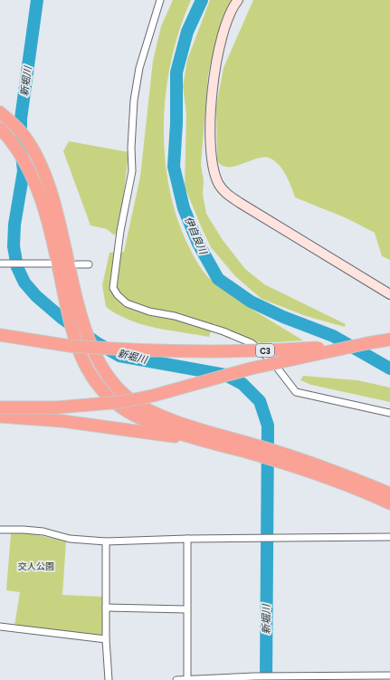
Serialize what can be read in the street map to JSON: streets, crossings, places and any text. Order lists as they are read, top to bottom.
{
  "streets": {
    "highway": ["C3"]
  },
  "water": ["新堀川", "伊自良川"],
  "parks": ["交人公園"]
}
